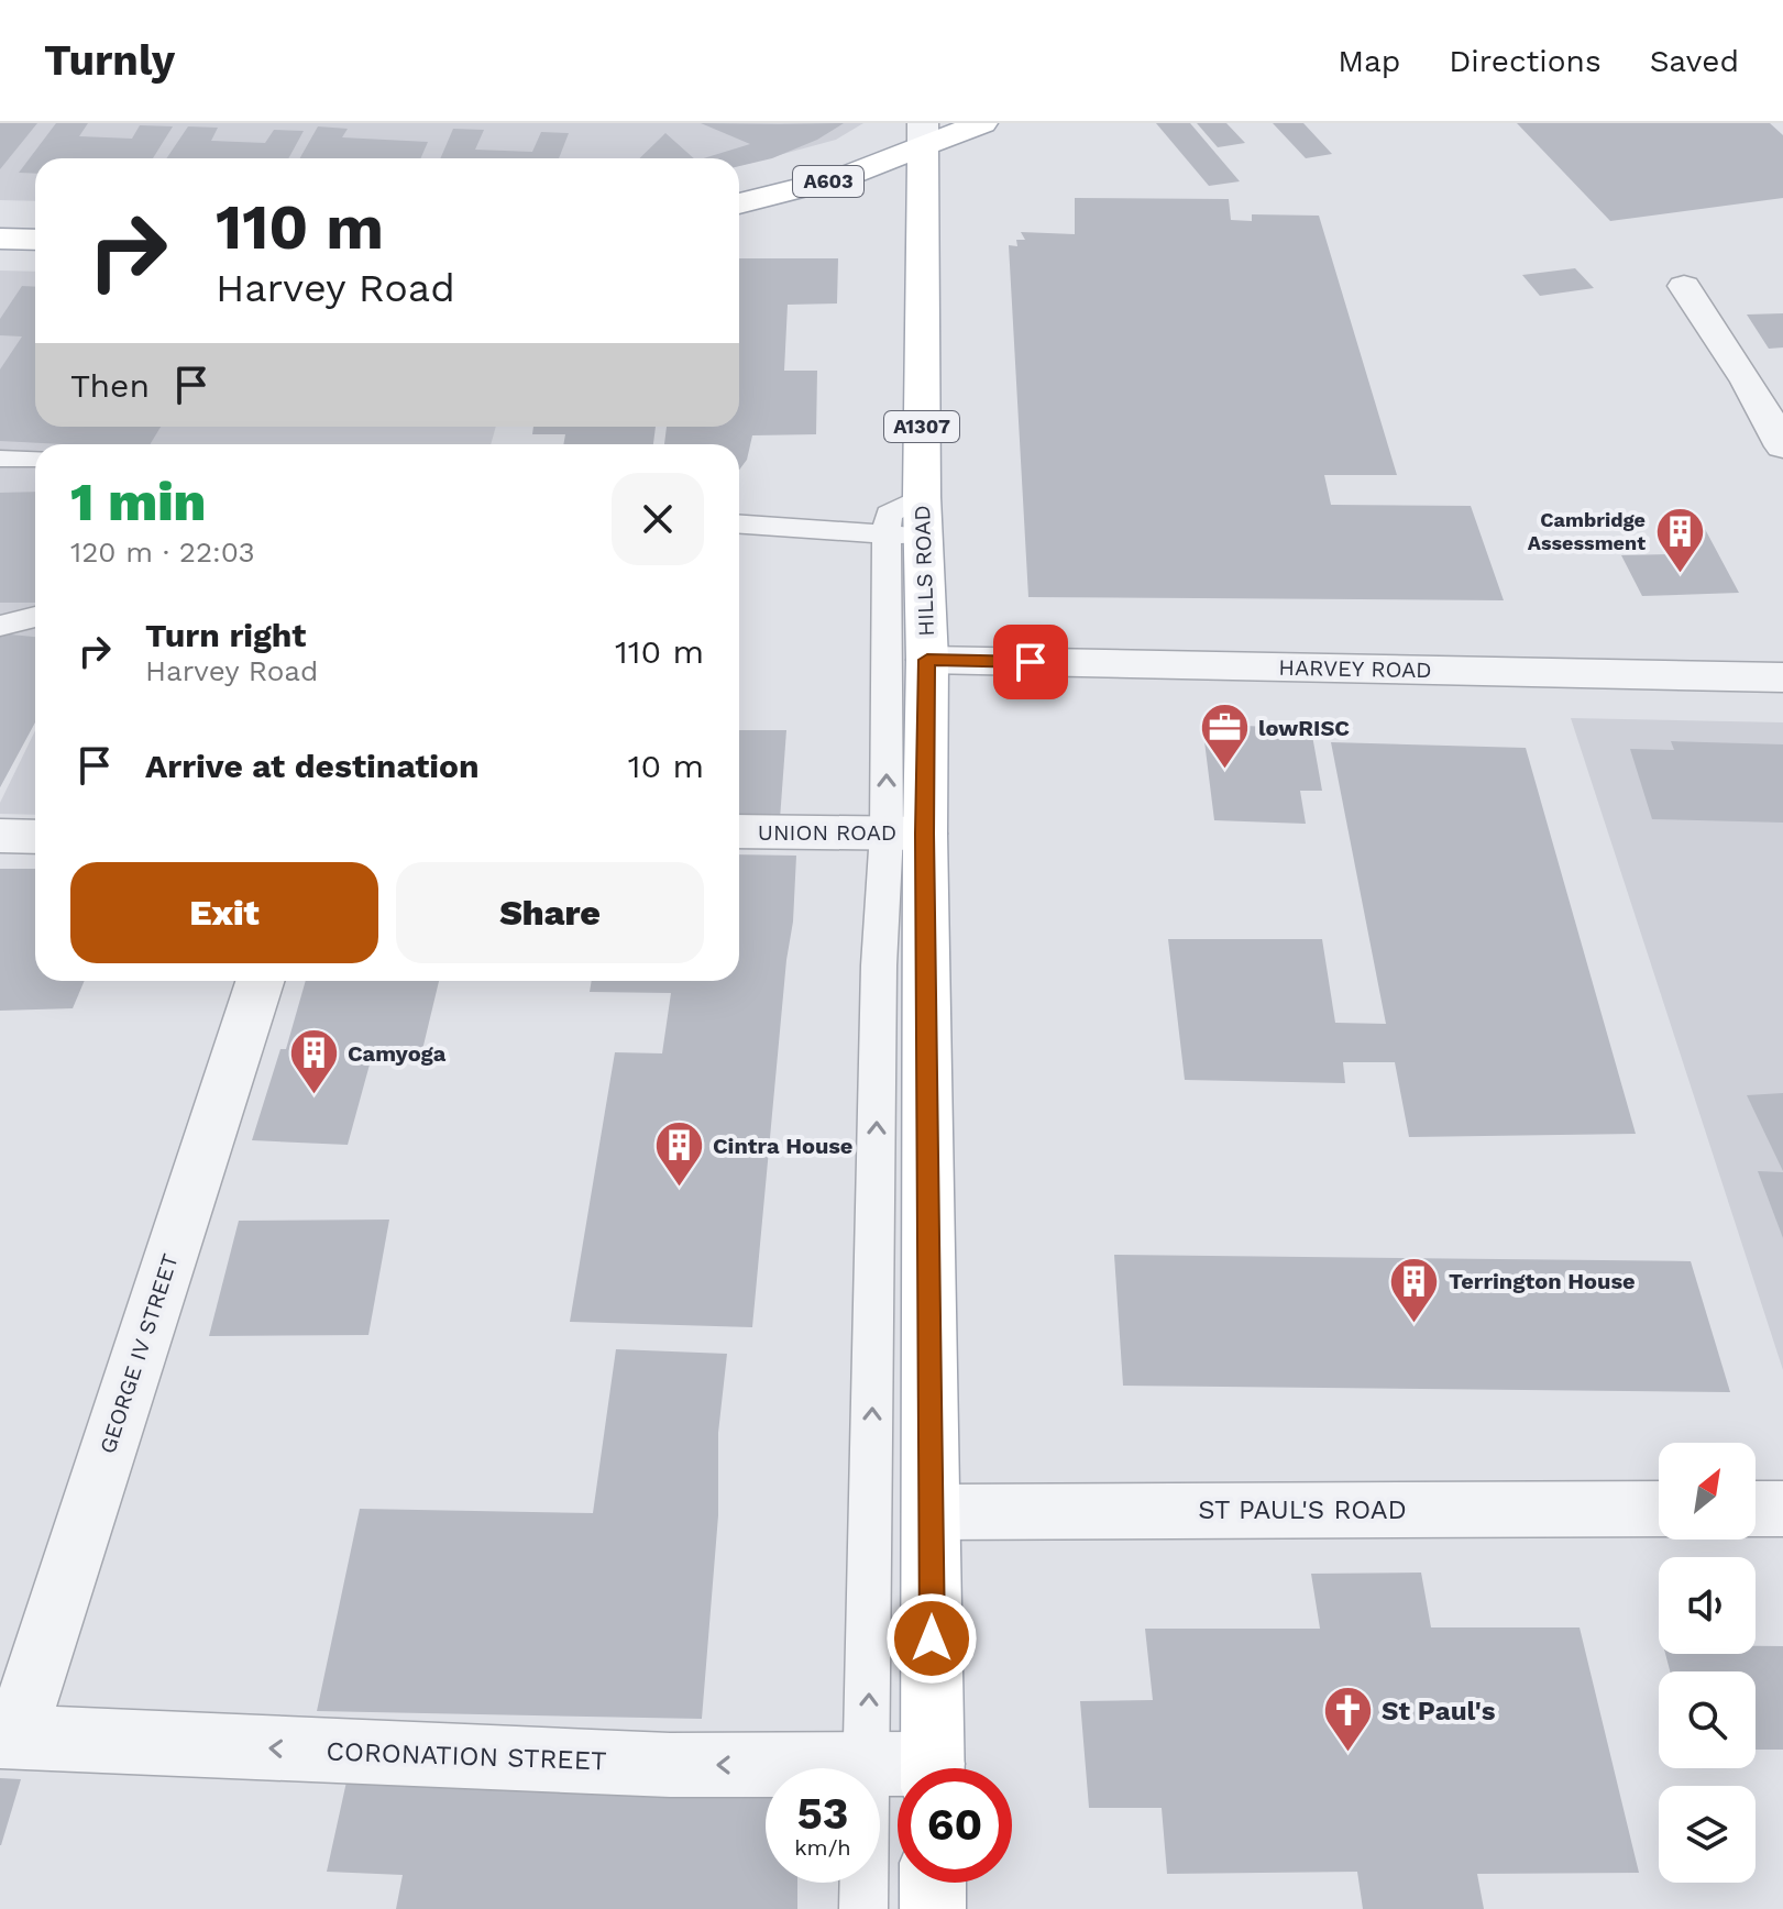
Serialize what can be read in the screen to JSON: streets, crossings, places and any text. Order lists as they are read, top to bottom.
{
  "streets": {
    "main road": ["A603", "A1307", "HILLS ROAD"],
    "street": [
      "HARVEY ROAD",
      "UNION ROAD",
      "GEORGE IV STREET",
      "ST PAUL'S ROAD",
      "CORONATION STREET"
    ]
  },
  "crossings": [
    ["A603", "HILLS ROAD"],
    ["HILLS ROAD", "HARVEY ROAD"],
    ["HILLS ROAD", "UNION ROAD"],
    ["HILLS ROAD", "ST PAUL'S ROAD"],
    ["GEORGE IV STREET", "CORONATION STREET"]
  ],
  "one_way": ["CORONATION STREET"],
  "places": {
    "building": [
      "Cambridge Assessment",
      "Camyoga",
      "Cintra House",
      "Terrington House"
    ],
    "office": ["lowRISC"],
    "church": ["St Paul's"]
  },
  "north": "top right",
  "page": {
    "header": "Turnly",
    "nav": ["Map", "Directions", "Saved"],
    "turn": ["110 m", "Harvey Road"],
    "then": "Then",
    "heading": ["1 min", "120 m · 22:03"],
    "list": [
      {
        "name": "Turn right",
        "note": "Harvey Road",
        "value": "110 m"
      },
      {
        "name": "Arrive at destination",
        "value": "10 m"
      }
    ],
    "buttons": ["Exit", "Share"],
    "speed": "53 km/h",
    "limit": "60"
  }
}
